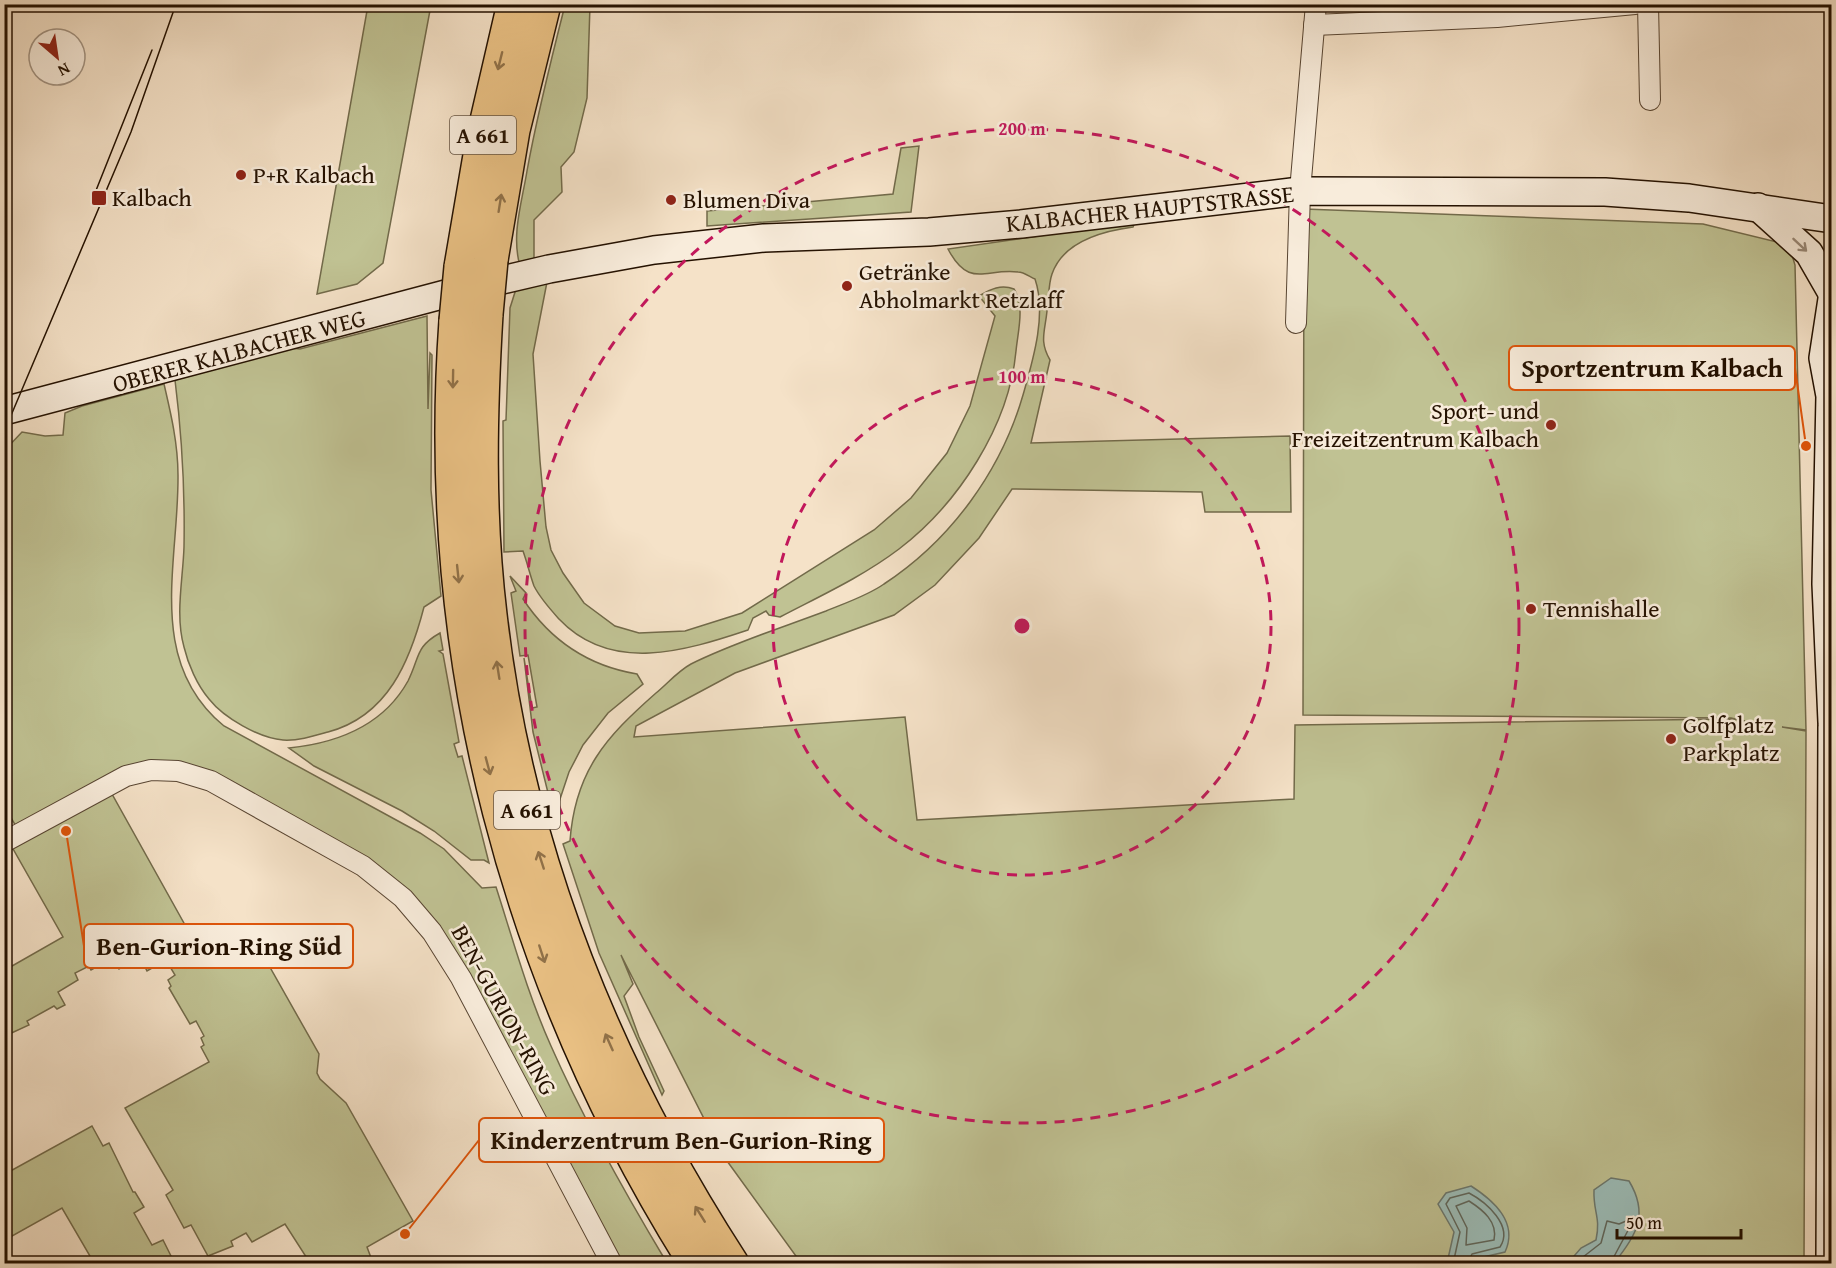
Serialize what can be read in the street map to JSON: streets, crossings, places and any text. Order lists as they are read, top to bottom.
{
  "streets": {
    "highway": ["A 661"],
    "street": ["KALBACHER HAUPTSTRASSE", "OBERER KALBACHER WEG", "BEN-GURION-RING"]
  },
  "crossings": [
    ["A 661", "KALBACHER HAUPTSTRASSE"],
    ["A 661", "OBERER KALBACHER WEG"],
    ["KALBACHER HAUPTSTRASSE", "OBERER KALBACHER WEG"]
  ],
  "places": {
    "other": [
      "P+R Kalbach",
      "Blumen Diva",
      "Getränke Abholmarkt Retzlaff",
      "Sport- und Freizeitzentrum Kalbach",
      "Sportzentrum Kalbach",
      "Tennishalle",
      "Golfplatz Parkplatz",
      "Ben-Gurion-Ring Süd",
      "Kinderzentrum Ben-Gurion-Ring"
    ],
    "transit": ["Kalbach"]
  },
  "scale_bar": "50 m",
  "north": "bottom right",
  "rings": ["200 m", "100 m"]
}
